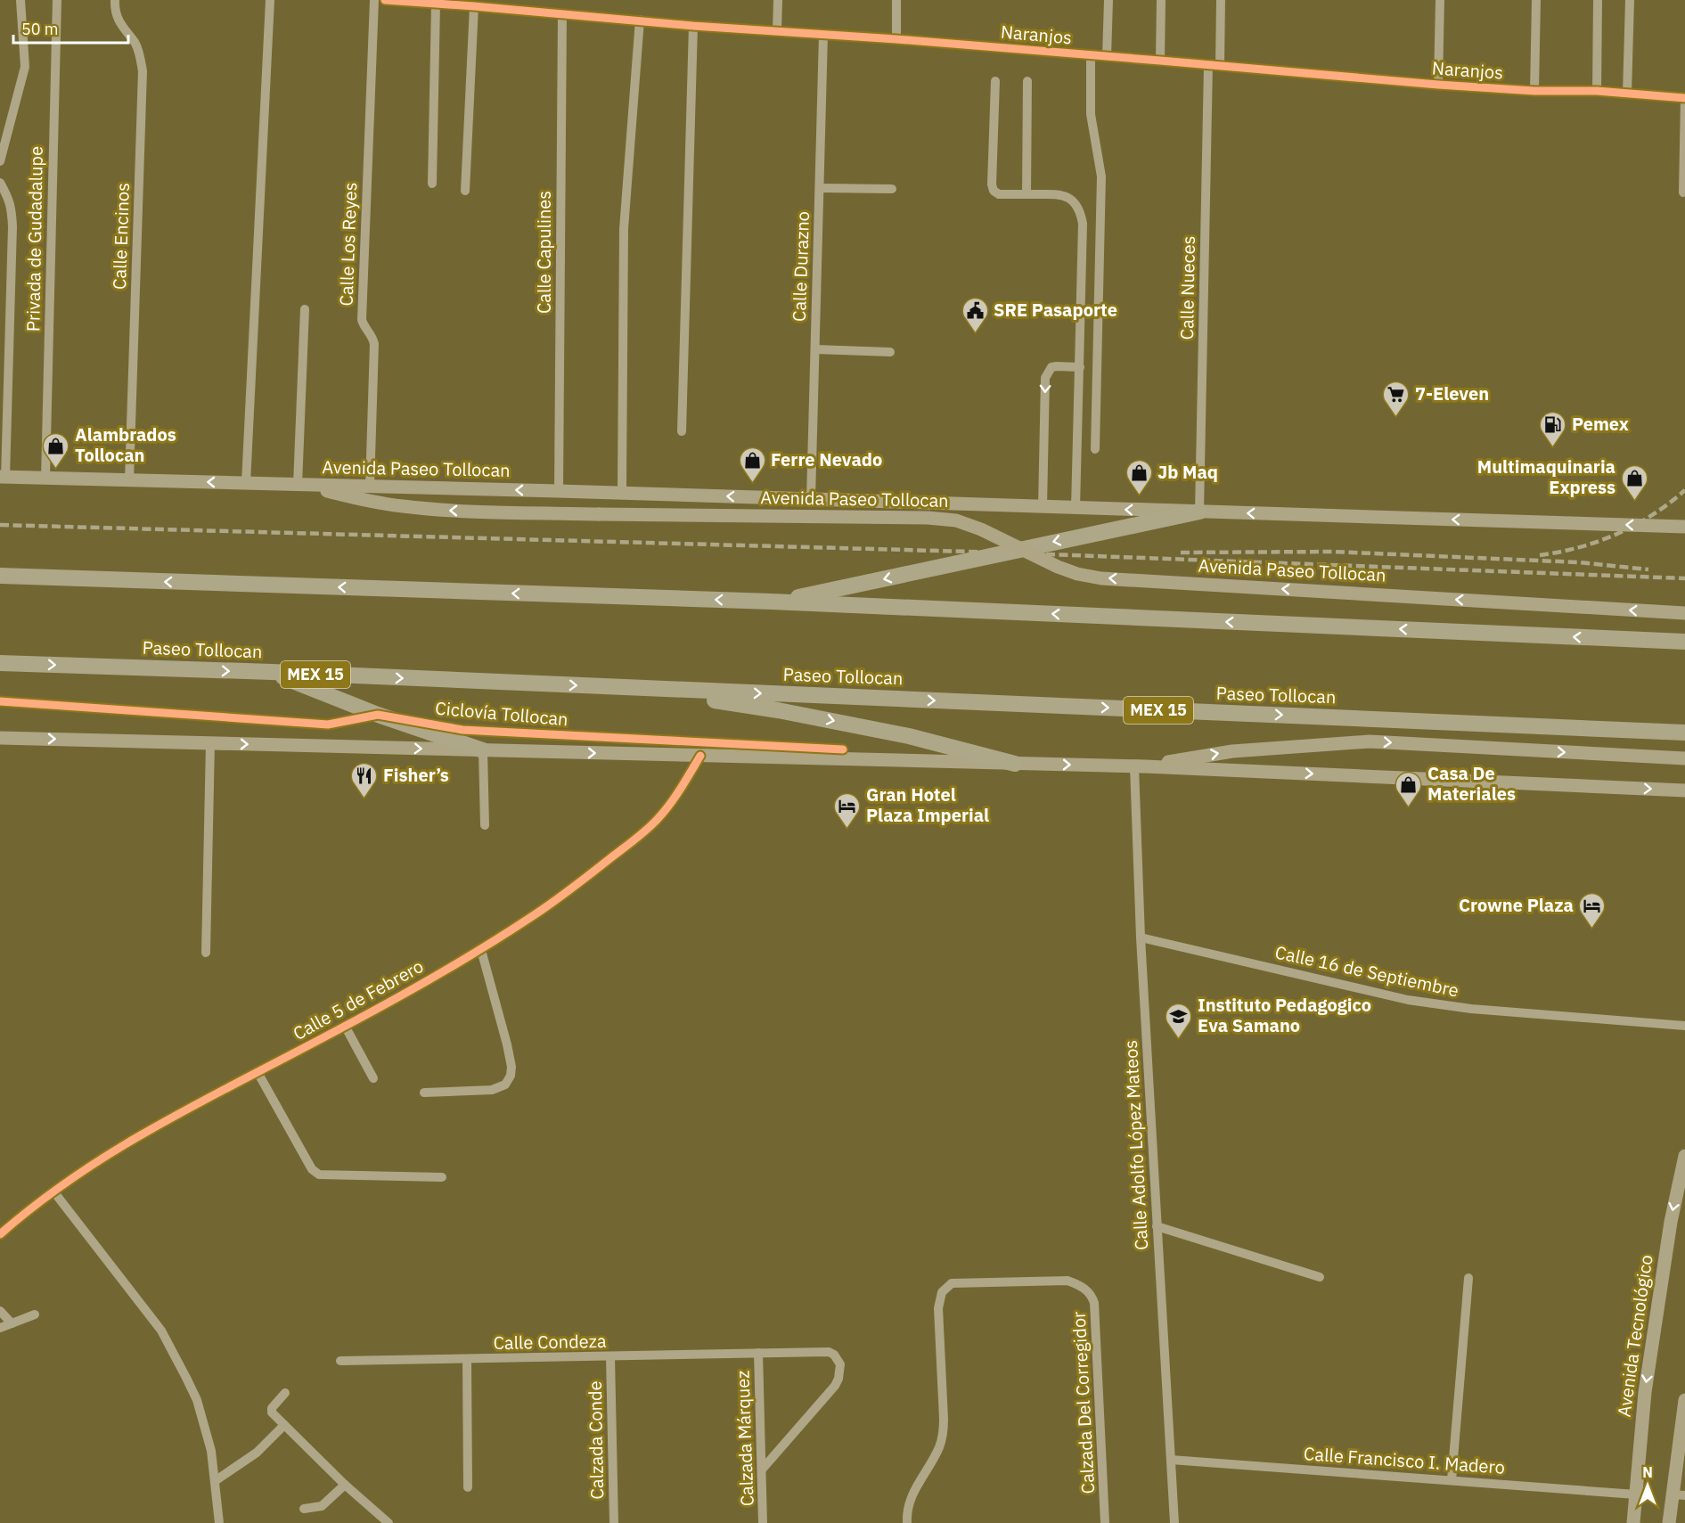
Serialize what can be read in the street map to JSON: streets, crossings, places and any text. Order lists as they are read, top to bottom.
{
  "streets": {
    "highway": ["Paseo Tollocan", "MEX 15"],
    "main road": ["Avenida Paseo Tollocan", "Avenida Tecnológico"],
    "street": [
      "Naranjos",
      "Calle Encinos",
      "Privada de Gudadalupe",
      "Calle Los Reyes",
      "Calle Capulines",
      "Calle Durazno",
      "Calle Nueces",
      "Calle 16 de Septiembre",
      "Calle 5 de Febrero",
      "Calle Adolfo López Mateos",
      "Calle Condeza",
      "Calzada Del Corregidor",
      "Calzada Márquez",
      "Calzada Conde",
      "Calle Francisco I. Madero"
    ],
    "cycle path": ["Ciclovía Tollocan"]
  },
  "crossings": [
    ["Naranjos", "Calle Capulines"],
    ["Naranjos", "Calle Durazno"],
    ["Naranjos", "Calle Nueces"],
    ["Calle Encinos", "Avenida Paseo Tollocan"],
    ["Privada de Gudadalupe", "Avenida Paseo Tollocan"],
    ["Calle Los Reyes", "Avenida Paseo Tollocan"],
    ["Calle Capulines", "Avenida Paseo Tollocan"],
    ["Calle Durazno", "Avenida Paseo Tollocan"],
    ["Calle Nueces", "Avenida Paseo Tollocan"],
    ["Calle 16 de Septiembre", "Calle Adolfo López Mateos"],
    ["Calle Adolfo López Mateos", "Calle Francisco I. Madero"],
    ["Avenida Tecnológico", "Calle Francisco I. Madero"],
    ["Calle Condeza", "Calzada Márquez"],
    ["Calle Condeza", "Calzada Conde"]
  ],
  "one_way": ["Avenida Paseo Tollocan", "Avenida Tecnológico"],
  "places": {
    "public building": ["SRE Pasaporte"],
    "supermarket": ["7-Eleven"],
    "fuel station": ["Pemex"],
    "shop": [
      "Alambrados Tollocan",
      "Ferre Nevado",
      "Jb Maq",
      "Multimaquinaria Express",
      "Casa De Materiales"
    ],
    "restaurant": ["Fisher’s"],
    "hotel": ["Gran Hotel Plaza Imperial", "Crowne Plaza"],
    "school or university": ["Instituto Pedagogico Eva Samano"]
  },
  "scale_bar": "50 m",
  "north": "top"
}
